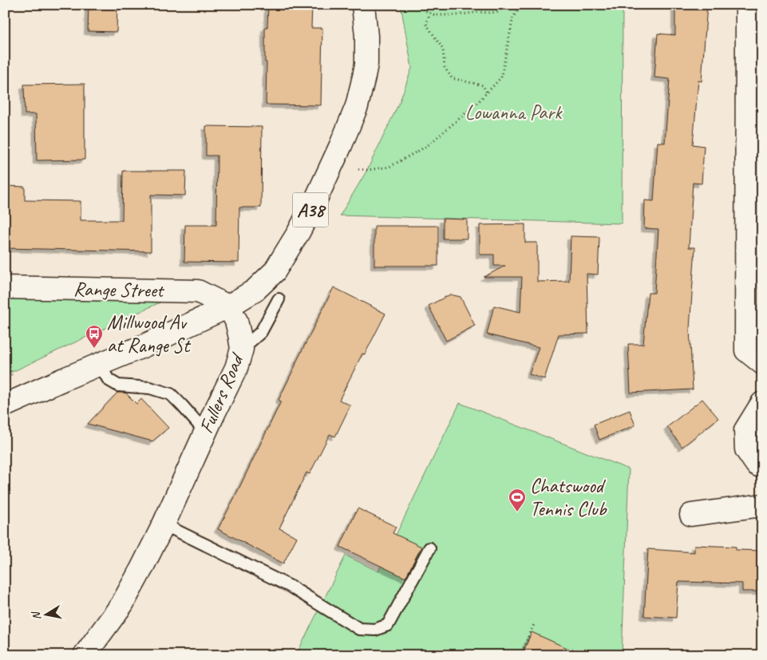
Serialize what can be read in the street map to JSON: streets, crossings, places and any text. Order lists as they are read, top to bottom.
{
  "streets": {
    "street": ["A38", "Range Street", "Fullers Road"]
  },
  "crossings": [
    ["A38", "Range Street"],
    ["A38", "Fullers Road"],
    ["Range Street", "Fullers Road"]
  ],
  "parks": ["Lowanna Park"],
  "places": {
    "bus stop": ["Millwood Av at Range St"],
    "sports": ["Chatswood Tennis Club"]
  },
  "north": "left"
}
